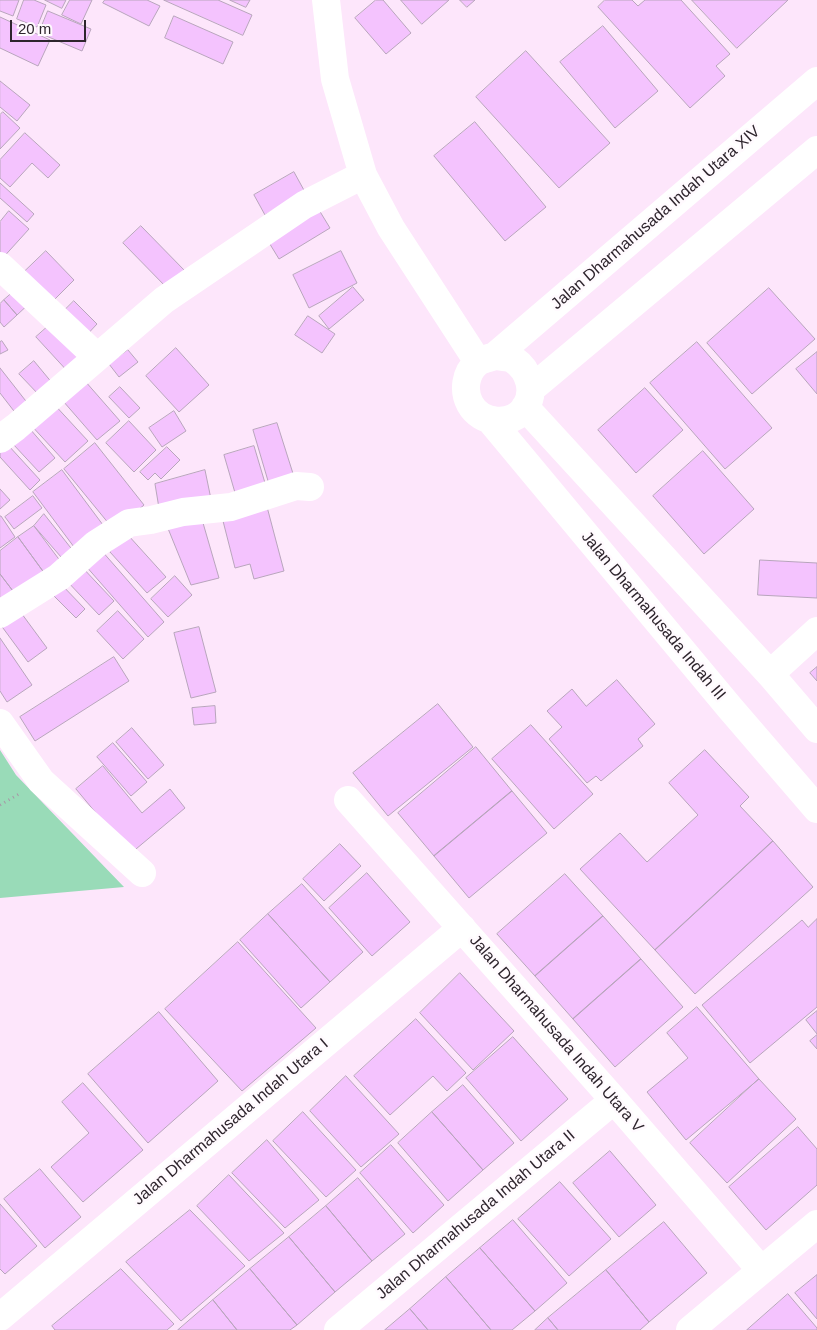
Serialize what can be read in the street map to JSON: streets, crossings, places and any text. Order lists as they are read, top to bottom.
{
  "streets": {
    "street": [
      "Jalan Dharmahusada Indah Utara XIV",
      "Jalan Dharmahusada Indah III",
      "Jalan Dharmahusada Indah Utara V",
      "Jalan Dharmahusada Indah Utara I",
      "Jalan Dharmahusada Indah Utara II"
    ]
  },
  "crossings": [
    ["Jalan Dharmahusada Indah Utara XIV", "Jalan Dharmahusada Indah III"],
    ["Jalan Dharmahusada Indah Utara V", "Jalan Dharmahusada Indah Utara I"],
    ["Jalan Dharmahusada Indah Utara V", "Jalan Dharmahusada Indah Utara II"]
  ],
  "scale_bar": "20 m"
}
